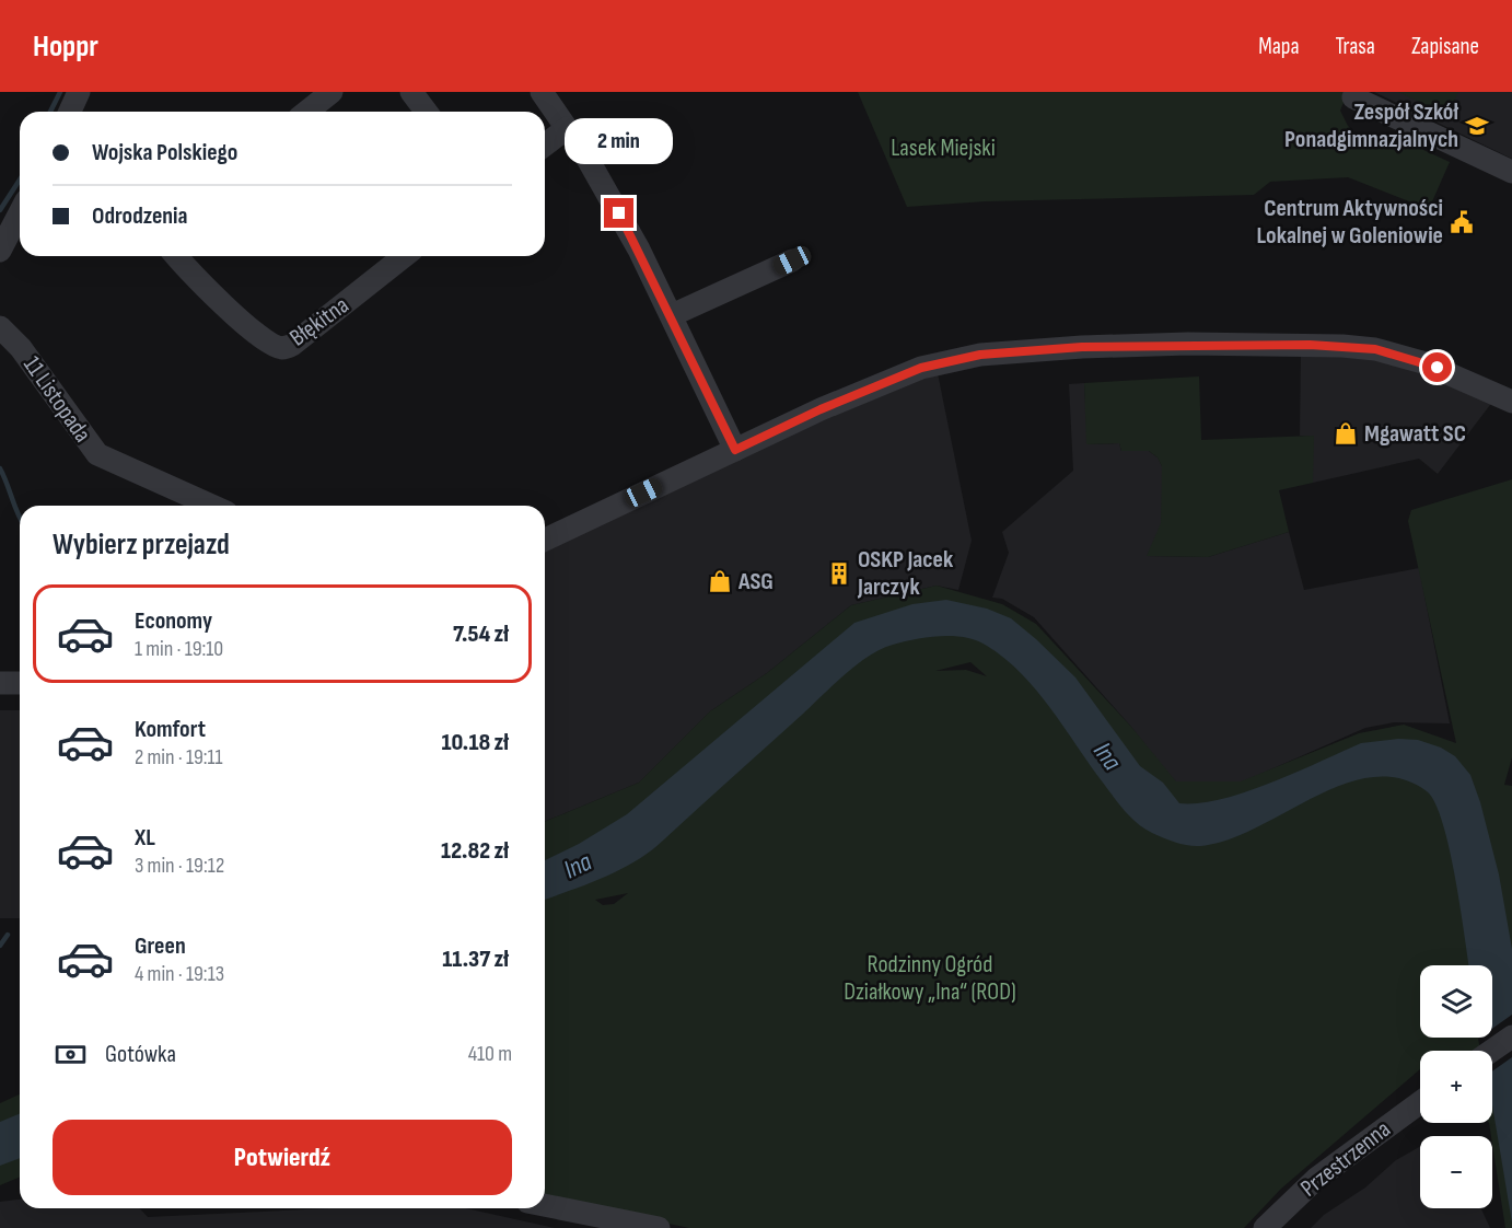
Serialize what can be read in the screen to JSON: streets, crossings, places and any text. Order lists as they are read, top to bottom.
{
  "streets": {
    "street": ["Błękitna", "11 Listopada", "Przestrzenna"]
  },
  "water": ["Ina"],
  "parks": ["Lasek Miejski", "Rodzinny Ogród Działkowy „Ina“ (ROD)"],
  "places": {
    "school or university": ["Zespół Szkół Ponadgimnazjalnych"],
    "public building": ["Centrum Aktywności Lokalnej w Goleniowie"],
    "shop": ["Mgawatt SC", "ASG"],
    "building": ["OSKP Jacek Jarczyk"]
  },
  "page": {
    "header": "Hoppr",
    "nav": ["Mapa", "Trasa", "Zapisane"],
    "banner": ["Wojska Polskiego", "Odrodzenia"],
    "bubble": "2 min",
    "heading": "Wybierz przejazd",
    "list": [
      {
        "name": "Economy",
        "note": "1 min · 19:10",
        "value": "7.54 zł"
      },
      {
        "name": "Komfort",
        "note": "2 min · 19:11",
        "value": "10.18 zł"
      },
      {
        "name": "XL",
        "note": "3 min · 19:12",
        "value": "12.82 zł"
      },
      {
        "name": "Green",
        "note": "4 min · 19:13",
        "value": "11.37 zł"
      }
    ],
    "map_buttons": ["+", "−"],
    "pay": ["Gotówka", "410 m"],
    "buttons": "Potwierdź"
  }
}
